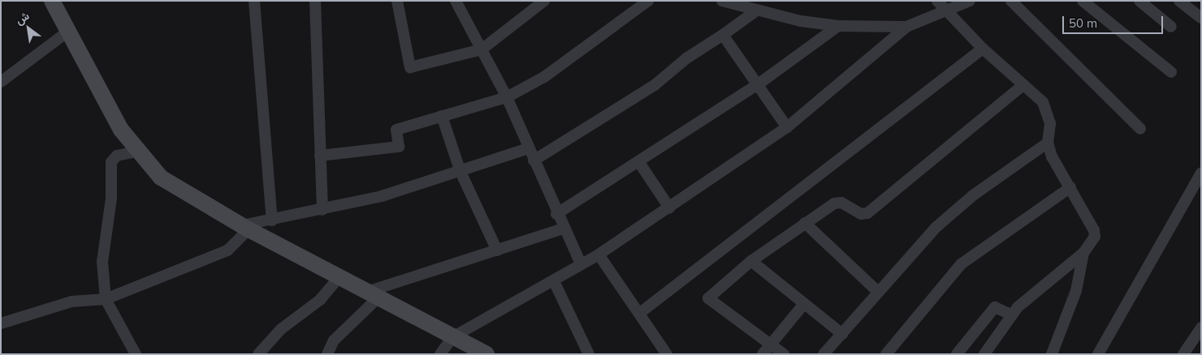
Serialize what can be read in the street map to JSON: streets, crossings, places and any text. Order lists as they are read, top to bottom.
{
  "scale_bar": "50 m",
  "north": "top left"
}
